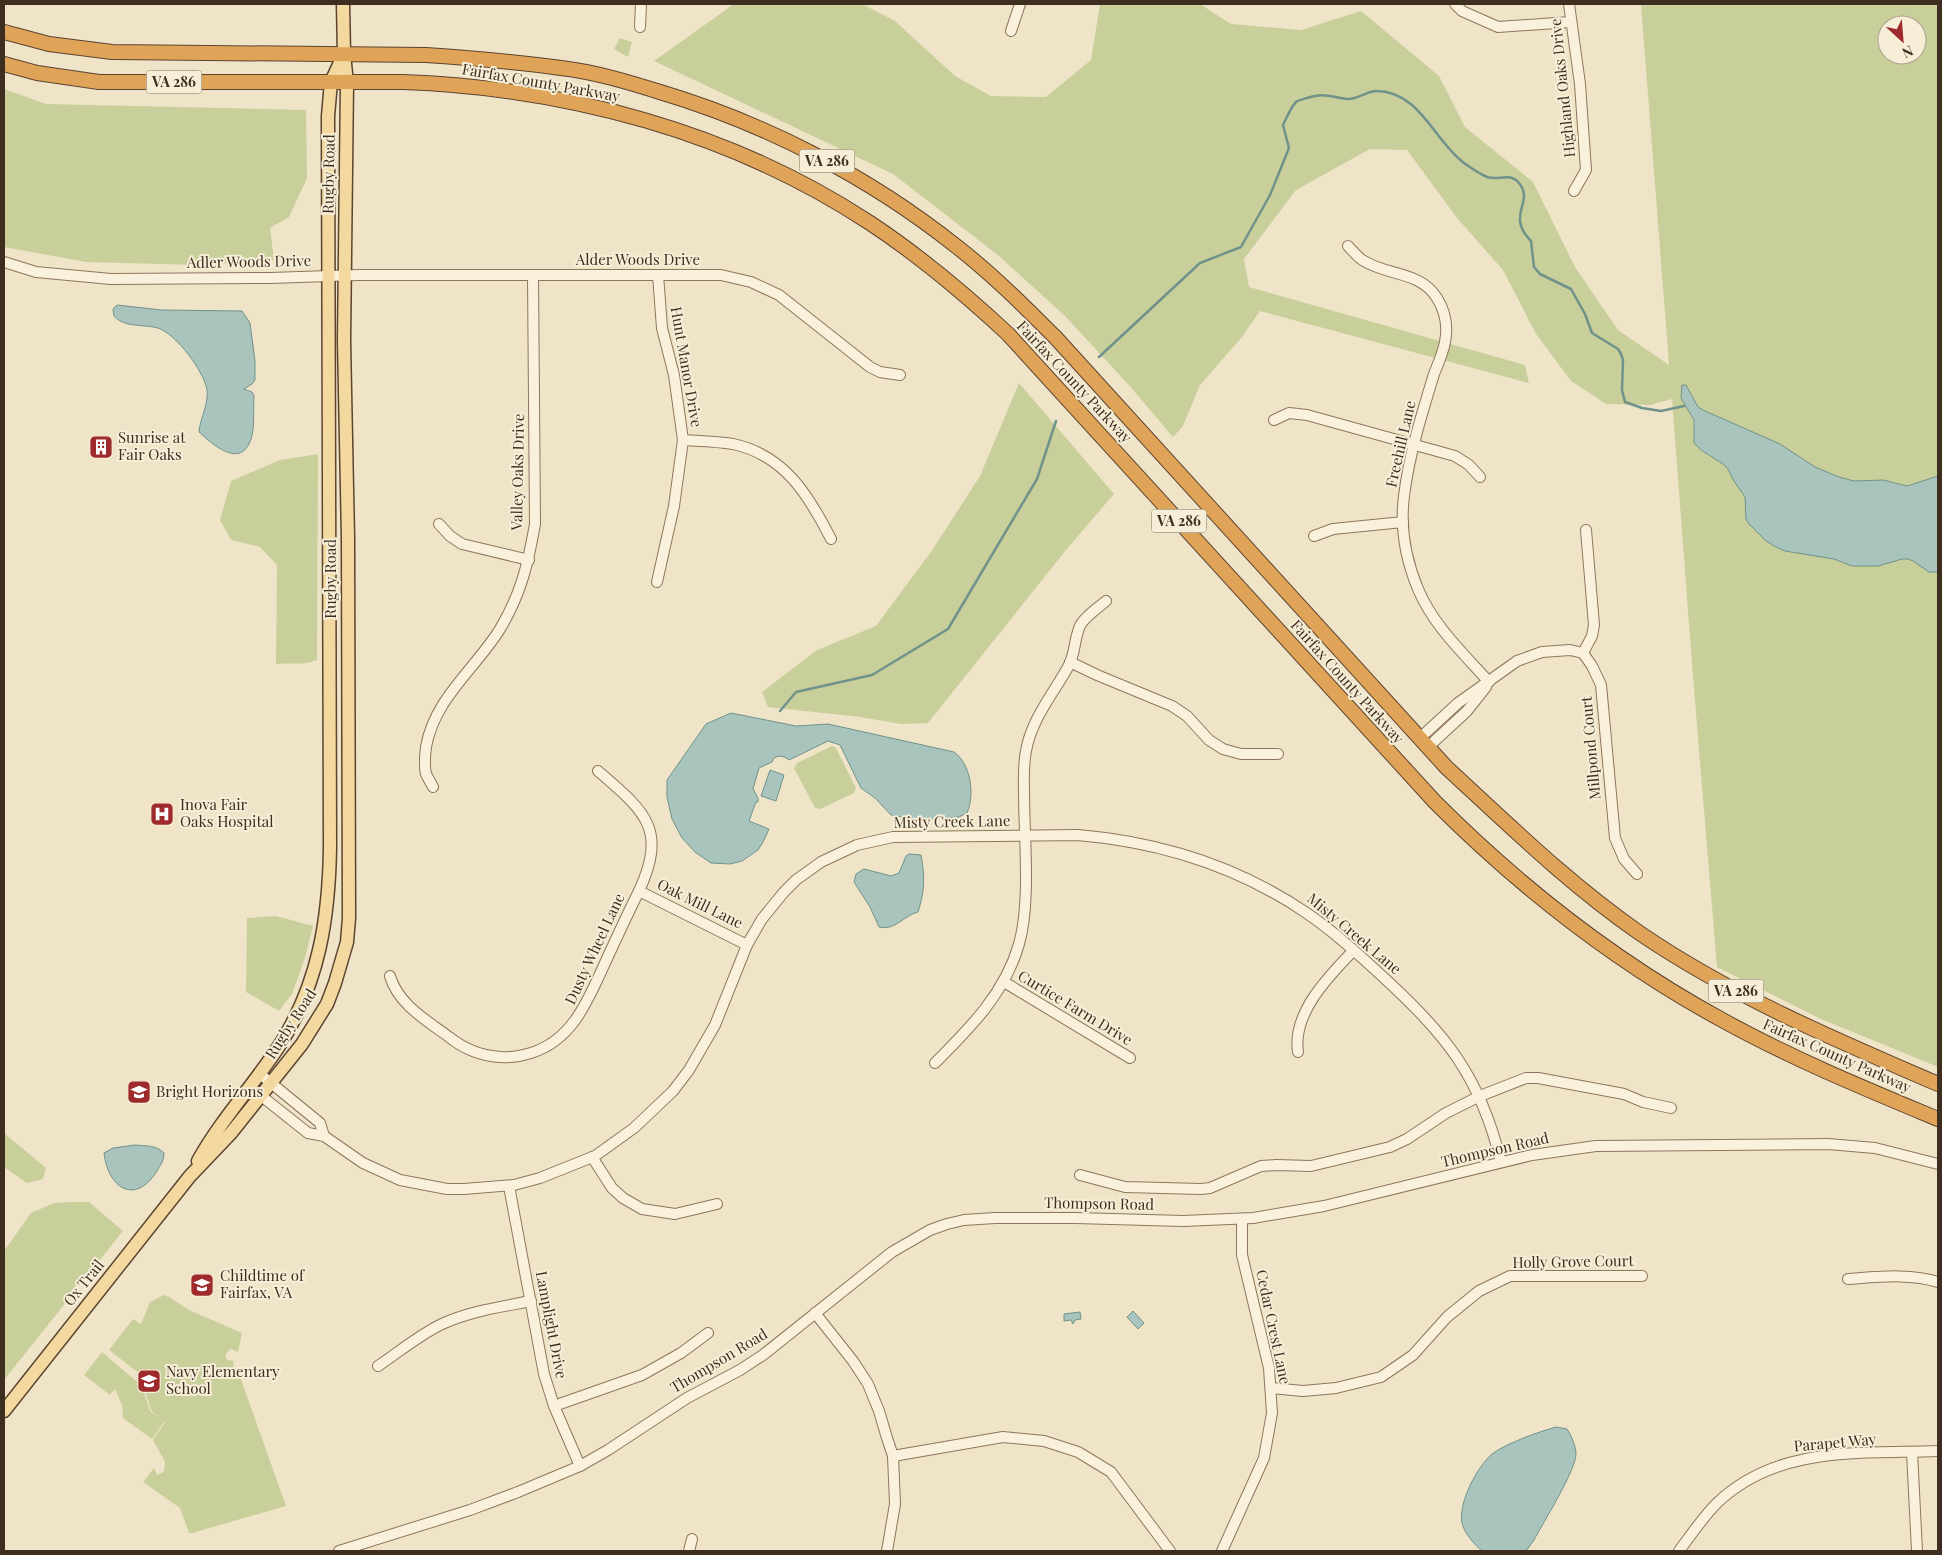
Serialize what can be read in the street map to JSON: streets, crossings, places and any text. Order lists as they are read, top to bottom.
{
  "streets": {
    "highway": ["VA 286", "Fairfax County Parkway"],
    "main road": ["Rugby Road", "Ox Trail"],
    "street": [
      "Highland Oaks Drive",
      "Alder Woods Drive",
      "Adler Woods Drive",
      "Hunt Manor Drive",
      "Freehill Lane",
      "Valley Oaks Drive",
      "Millpond Court",
      "Misty Creek Lane",
      "Oak Mill Lane",
      "Dusty Wheel Lane",
      "Curtice Farm Drive",
      "Thompson Road",
      "Holly Grove Court",
      "Lamplight Drive",
      "Cedar Crest Lane",
      "Parapet Way"
    ]
  },
  "crossings": [
    ["Fairfax County Parkway", "Rugby Road"],
    ["Rugby Road", "Alder Woods Drive"],
    ["Rugby Road", "Adler Woods Drive"],
    ["Rugby Road", "Misty Creek Lane"],
    ["Rugby Road", "Ox Trail"],
    ["Alder Woods Drive", "Adler Woods Drive"],
    ["Alder Woods Drive", "Hunt Manor Drive"],
    ["Alder Woods Drive", "Valley Oaks Drive"],
    ["Misty Creek Lane", "Oak Mill Lane"],
    ["Misty Creek Lane", "Thompson Road"],
    ["Misty Creek Lane", "Ox Trail"],
    ["Misty Creek Lane", "Lamplight Drive"],
    ["Oak Mill Lane", "Dusty Wheel Lane"],
    ["Thompson Road", "Lamplight Drive"],
    ["Thompson Road", "Cedar Crest Lane"],
    ["Holly Grove Court", "Cedar Crest Lane"]
  ],
  "places": {
    "building": ["Sunrise at Fair Oaks"],
    "hospital": ["Inova Fair Oaks Hospital"],
    "school or university": ["Bright Horizons", "Childtime of Fairfax, VA", "Navy Elementary School"]
  },
  "north": "bottom right"
}
